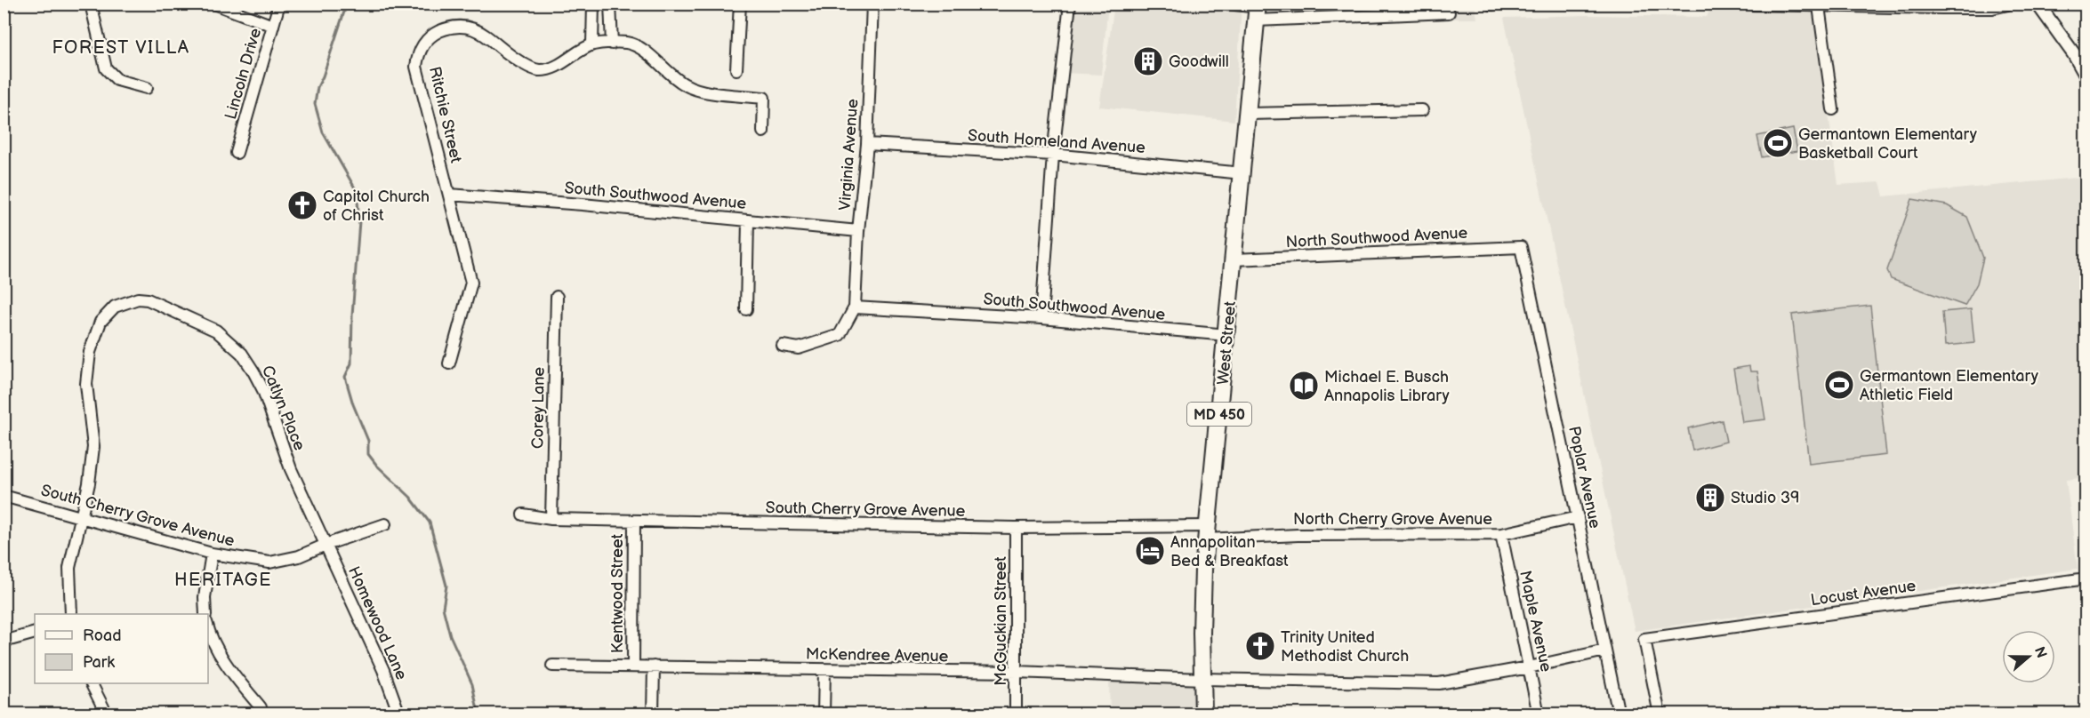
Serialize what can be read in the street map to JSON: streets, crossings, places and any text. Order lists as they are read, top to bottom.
{
  "streets": {
    "main road": ["West Street", "MD 450"],
    "street": [
      "Lincoln Drive",
      "Ritchie Street",
      "South Homeland Avenue",
      "Virginia Avenue",
      "South Southwood Avenue",
      "North Southwood Avenue",
      "Catlyn Place",
      "Corey Lane",
      "Poplar Avenue",
      "South Cherry Grove Avenue",
      "North Cherry Grove Avenue",
      "Locust Avenue",
      "Kentwood Street",
      "McGuckian Street",
      "Maple Avenue",
      "Homewood Lane",
      "McKendree Avenue"
    ]
  },
  "crossings": [
    ["Ritchie Street", "South Southwood Avenue"],
    ["South Homeland Avenue", "Virginia Avenue"],
    ["South Homeland Avenue", "West Street"],
    ["Virginia Avenue", "South Southwood Avenue"],
    ["South Southwood Avenue", "West Street"],
    ["North Southwood Avenue", "West Street"],
    ["North Southwood Avenue", "Poplar Avenue"],
    ["West Street", "South Cherry Grove Avenue"],
    ["West Street", "North Cherry Grove Avenue"],
    ["West Street", "McKendree Avenue"],
    ["Catlyn Place", "South Cherry Grove Avenue"],
    ["Catlyn Place", "Homewood Lane"],
    ["Corey Lane", "South Cherry Grove Avenue"],
    ["Poplar Avenue", "North Cherry Grove Avenue"],
    ["South Cherry Grove Avenue", "North Cherry Grove Avenue"],
    ["South Cherry Grove Avenue", "Kentwood Street"],
    ["South Cherry Grove Avenue", "McGuckian Street"],
    ["South Cherry Grove Avenue", "Homewood Lane"],
    ["North Cherry Grove Avenue", "Maple Avenue"],
    ["Kentwood Street", "McKendree Avenue"],
    ["McGuckian Street", "McKendree Avenue"]
  ],
  "districts": ["FOREST VILLA", "HERITAGE"],
  "places": {
    "building": ["Goodwill", "Studio 39"],
    "sports": ["Germantown Elementary Basketball Court", "Germantown Elementary Athletic Field"],
    "church": ["Capitol Church of Christ", "Trinity United Methodist Church"],
    "library": ["Michael E. Busch Annapolis Library"],
    "hotel": ["Annapolitan Bed & Breakfast"]
  },
  "legend": ["Road", "Park"],
  "north": "right"
}
